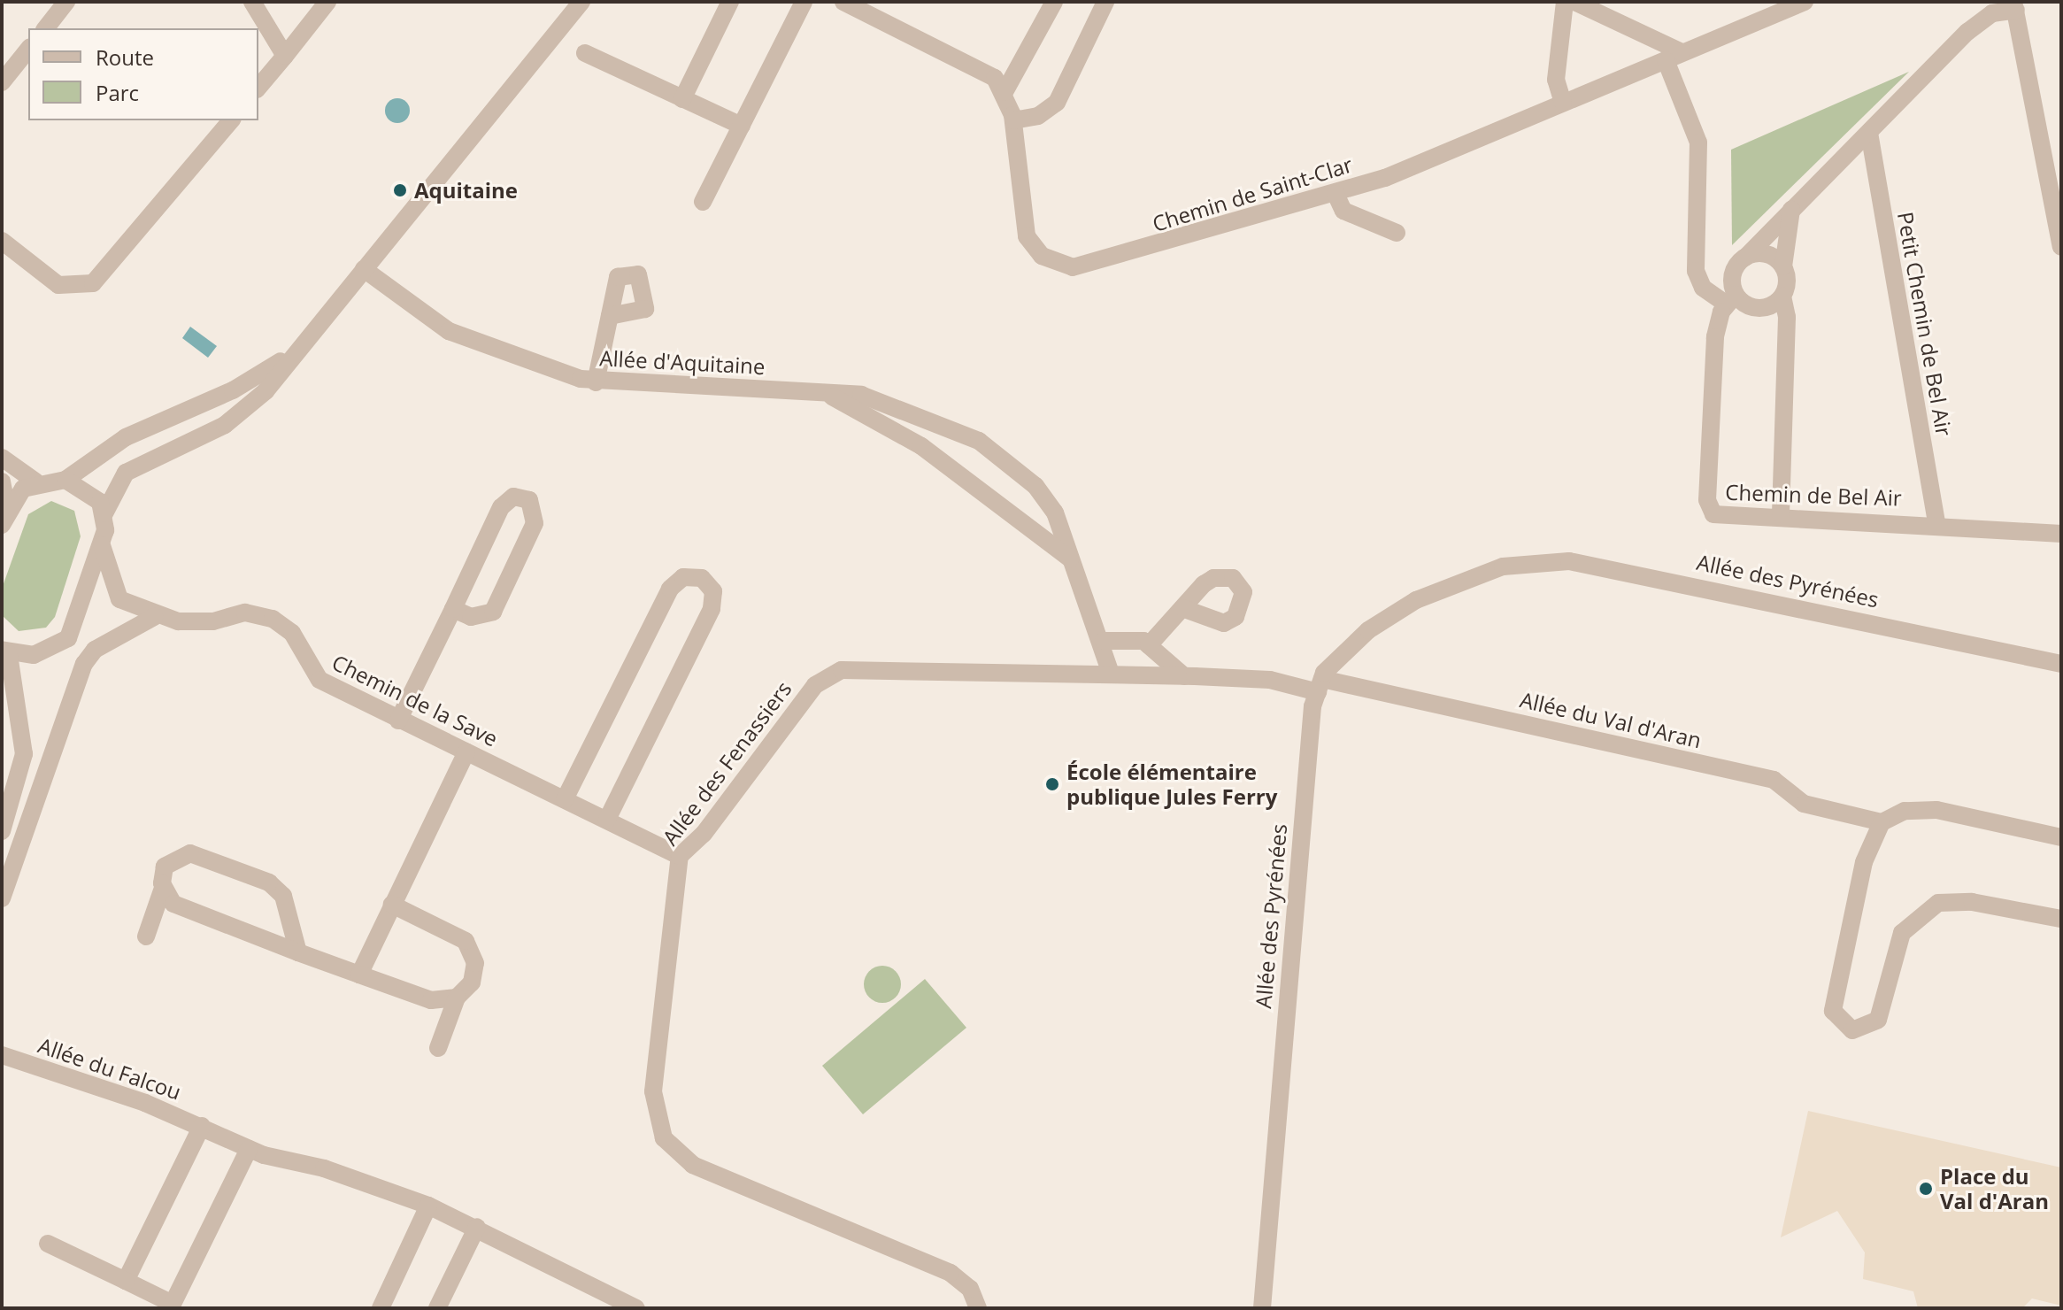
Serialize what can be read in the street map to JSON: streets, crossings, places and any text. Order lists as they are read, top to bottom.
{
  "streets": {
    "street": [
      "Chemin de Saint-Clar",
      "Petit Chemin de Bel Air",
      "Allée d'Aquitaine",
      "Chemin de Bel Air",
      "Allée des Pyrénées",
      "Chemin de la Save",
      "Allée du Val d'Aran",
      "Allée des Fenassiers",
      "Allée du Falcou"
    ]
  },
  "crossings": [
    ["Petit Chemin de Bel Air", "Chemin de Bel Air"],
    ["Allée d'Aquitaine", "Allée des Fenassiers"],
    ["Allée des Pyrénées", "Allée du Val d'Aran"],
    ["Allée des Pyrénées", "Allée des Fenassiers"],
    ["Chemin de la Save", "Allée des Fenassiers"],
    ["Allée du Val d'Aran", "Allée des Fenassiers"]
  ],
  "places": ["Aquitaine", "École élémentaire publique Jules Ferry", "Place du Val d'Aran"],
  "legend": ["Route", "Parc"]
}
